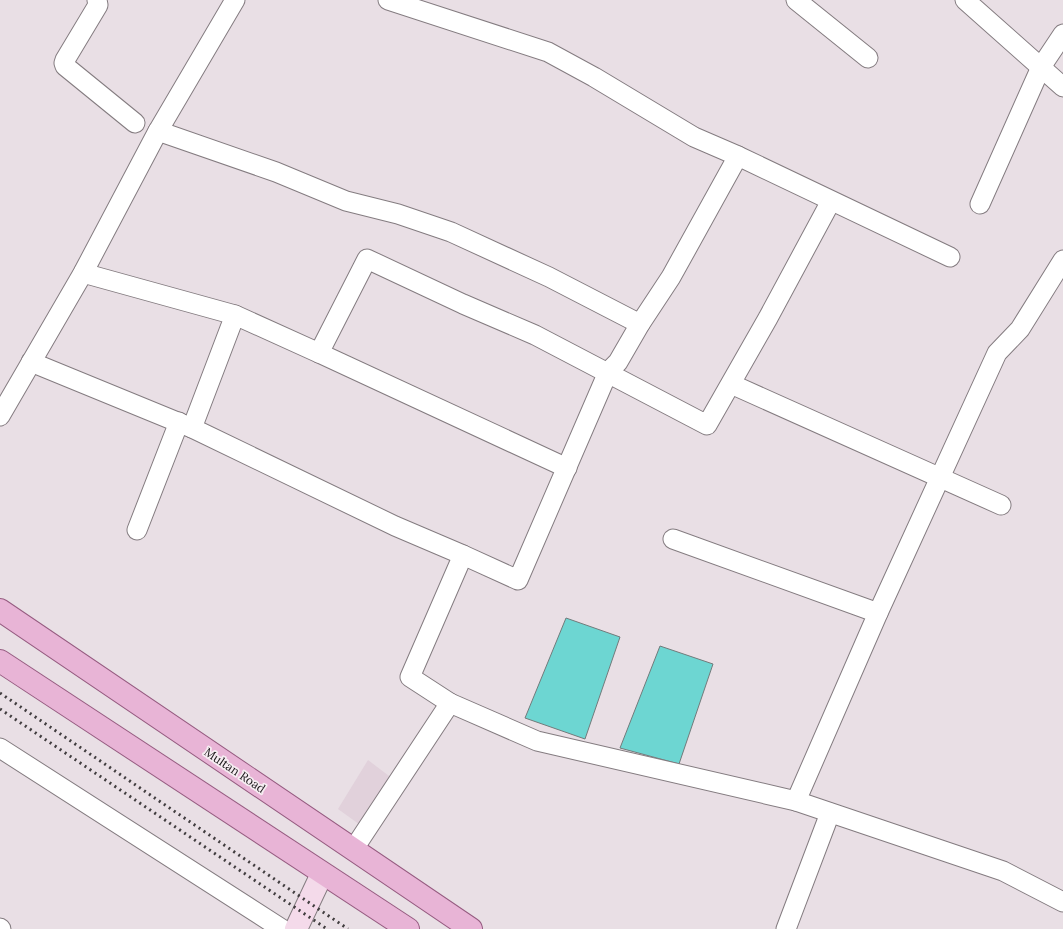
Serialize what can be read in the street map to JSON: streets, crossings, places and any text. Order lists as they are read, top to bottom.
{
  "streets": {
    "main road": ["Multan Road"]
  }
}
